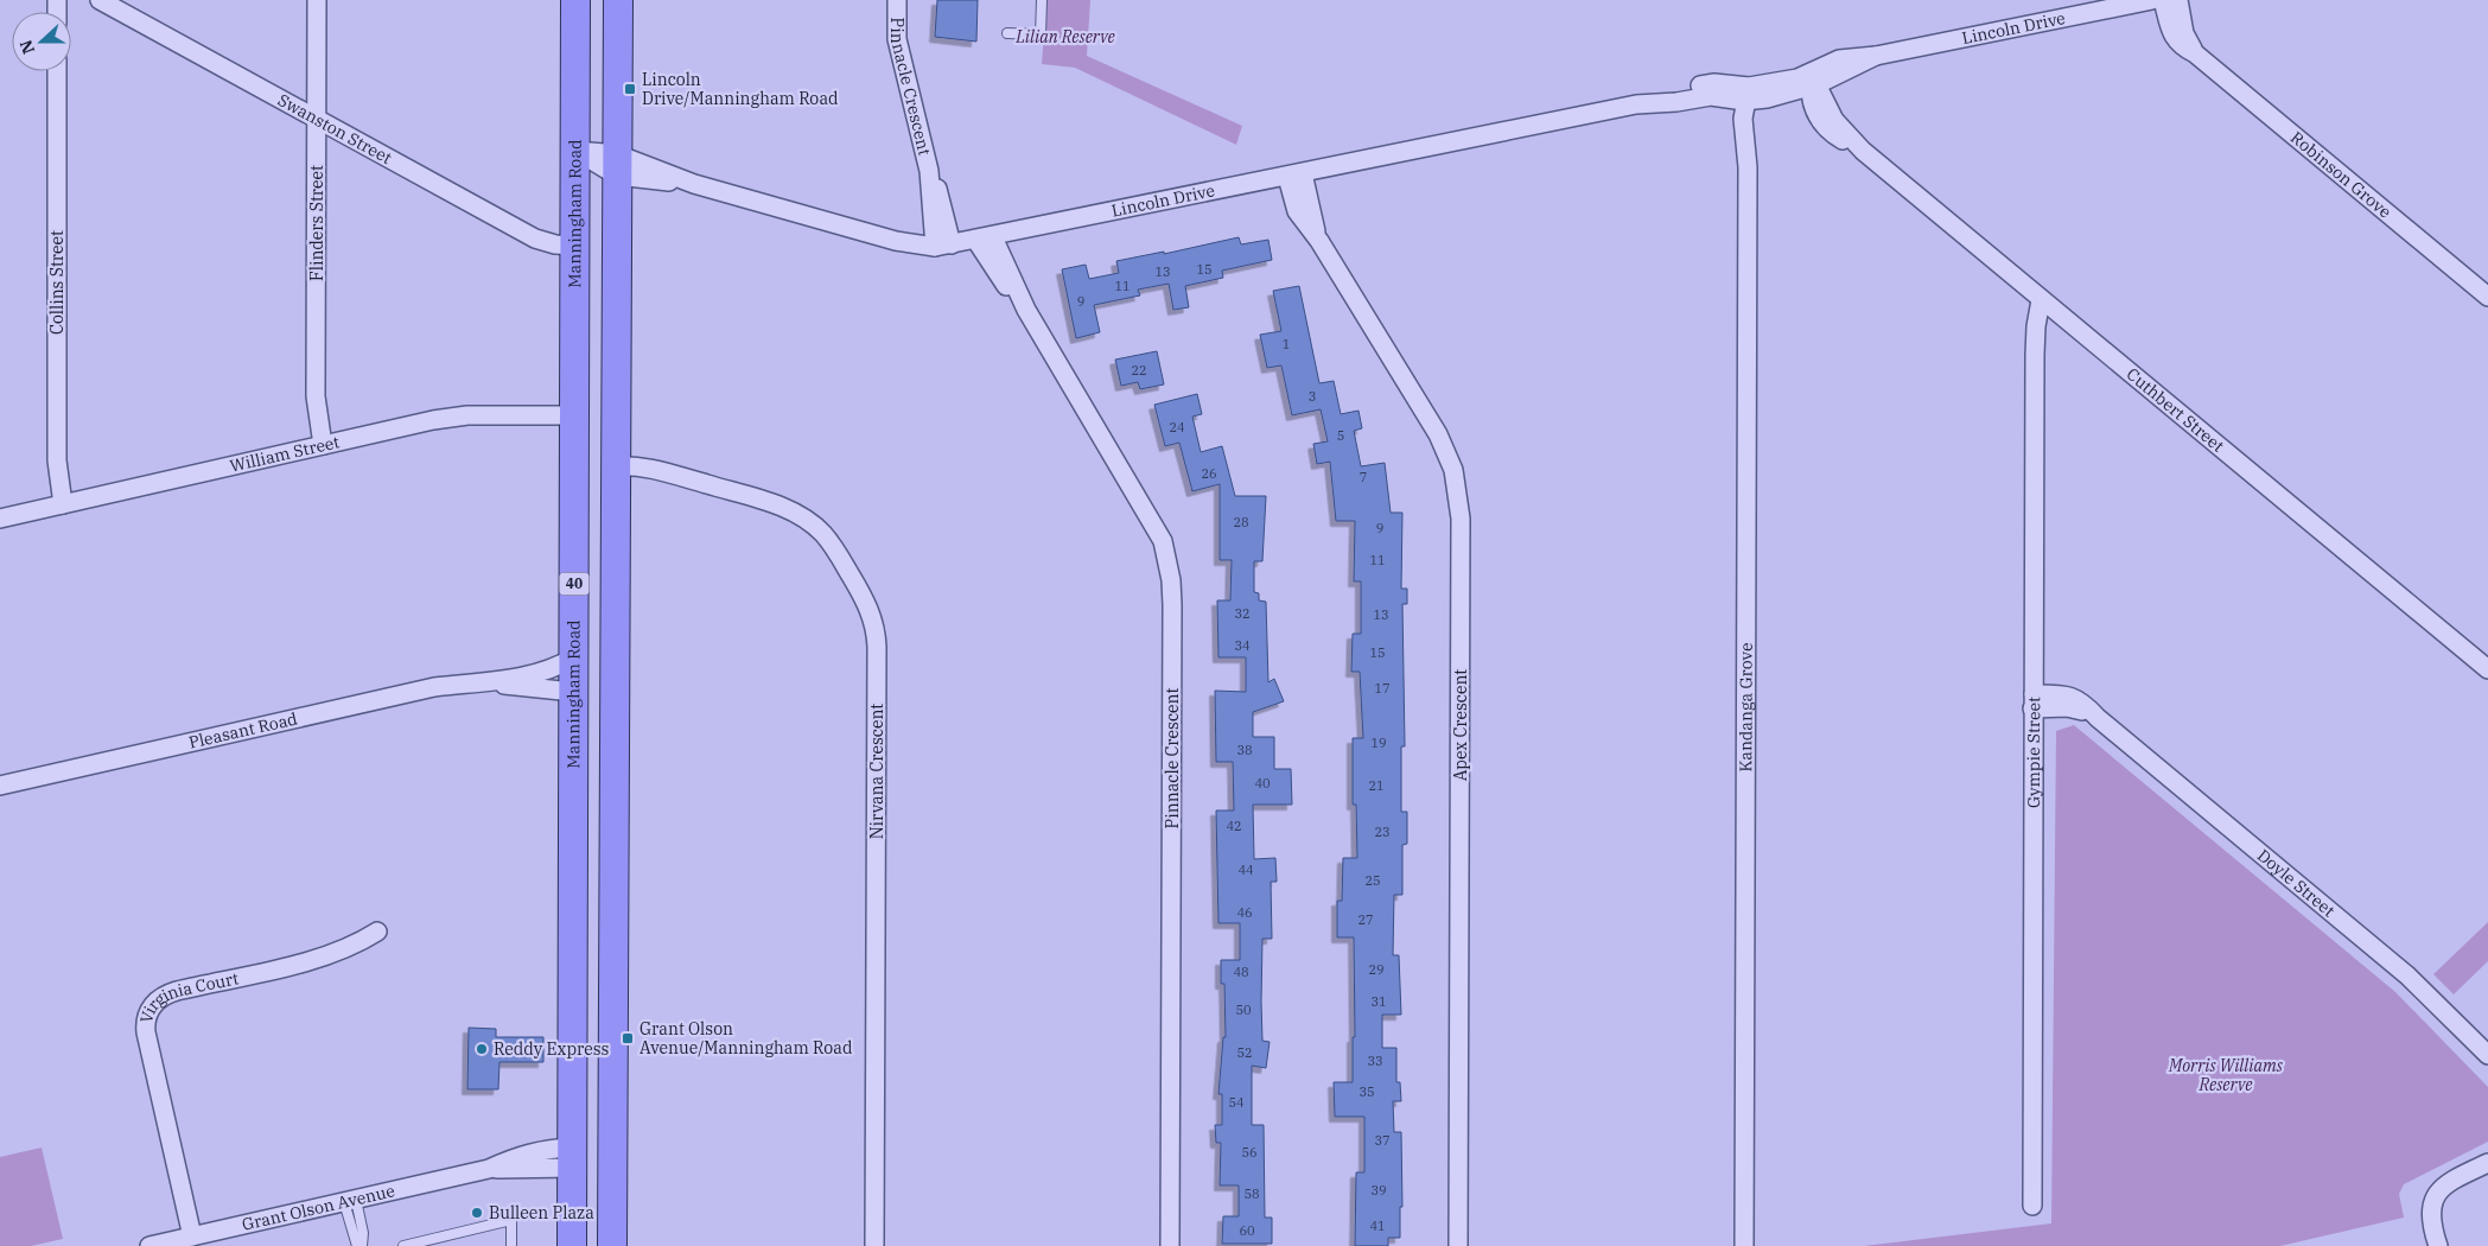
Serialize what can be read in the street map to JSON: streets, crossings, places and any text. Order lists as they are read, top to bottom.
{
  "streets": {
    "main road": ["Manningham Road", "40", "Grant Olson Avenue"],
    "street": [
      "Lincoln Drive",
      "Pinnacle Crescent",
      "Swanston Street",
      "Robinson Grove",
      "Flinders Street",
      "Collins Street",
      "Cuthbert Street",
      "William Street",
      "Kandanga Grove",
      "Apex Crescent",
      "Pleasant Road",
      "Gympie Street",
      "Nirvana Crescent",
      "Doyle Street",
      "Virginia Court"
    ]
  },
  "crossings": [
    ["Lincoln Drive", "Pinnacle Crescent"],
    ["Lincoln Drive", "Manningham Road"],
    ["Lincoln Drive", "Cuthbert Street"],
    ["Lincoln Drive", "Kandanga Grove"],
    ["Lincoln Drive", "Apex Crescent"],
    ["Swanston Street", "Manningham Road"],
    ["Swanston Street", "Flinders Street"],
    ["Manningham Road", "William Street"],
    ["Manningham Road", "Pleasant Road"],
    ["Manningham Road", "Grant Olson Avenue"],
    ["Flinders Street", "William Street"],
    ["Collins Street", "William Street"],
    ["Cuthbert Street", "Gympie Street"],
    ["Gympie Street", "Doyle Street"],
    ["Virginia Court", "Grant Olson Avenue"]
  ],
  "parks": ["Lilian Reserve", "Morris Williams Reserve"],
  "places": {
    "transit": ["Lincoln Drive/Manningham Road", "Grant Olson Avenue/Manningham Road"],
    "other": ["Reddy Express", "Bulleen Plaza"]
  },
  "house_numbers": [
    "15",
    "13",
    "11",
    "9",
    "1",
    "22",
    "3",
    "24",
    "5",
    "26",
    "7",
    "28",
    "9",
    "11",
    "32",
    "13",
    "34",
    "15",
    "17",
    "19",
    "38",
    "40",
    "21",
    "42",
    "23",
    "44",
    "25",
    "46",
    "27",
    "29",
    "48",
    "31",
    "50",
    "52",
    "33",
    "35",
    "54",
    "37",
    "56",
    "39",
    "58",
    "41",
    "60"
  ],
  "north": "left"
}
